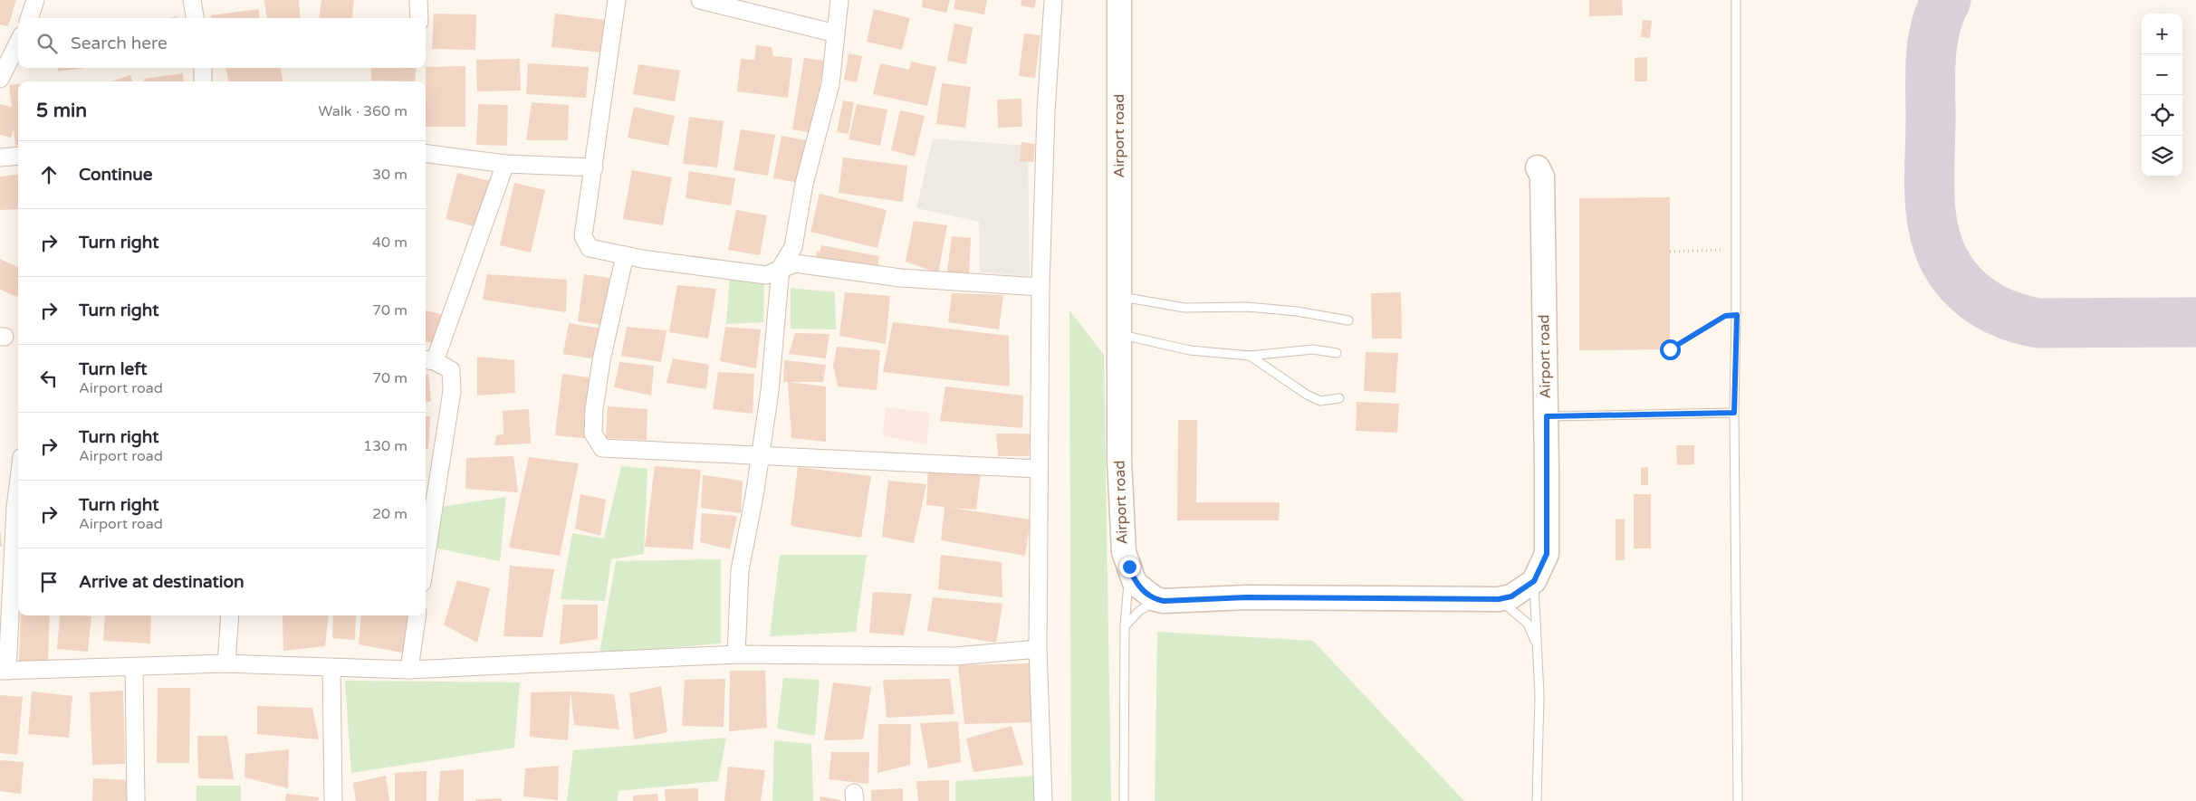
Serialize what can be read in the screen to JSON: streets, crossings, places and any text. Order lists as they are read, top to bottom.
{
  "streets": {
    "main road": ["Airport road"]
  },
  "page": {
    "map_buttons": ["+", "−"],
    "search": "Search here",
    "heading": ["5 min", "Walk · 360 m"],
    "list": [
      ["Continue", "30 m"],
      ["Turn right", "40 m"],
      ["Turn right", "70 m"],
      ["Turn left", "Airport road", "70 m"],
      ["Turn right", "Airport road", "130 m"],
      ["Turn right", "Airport road", "20 m"],
      "Arrive at destination"
    ]
  }
}
